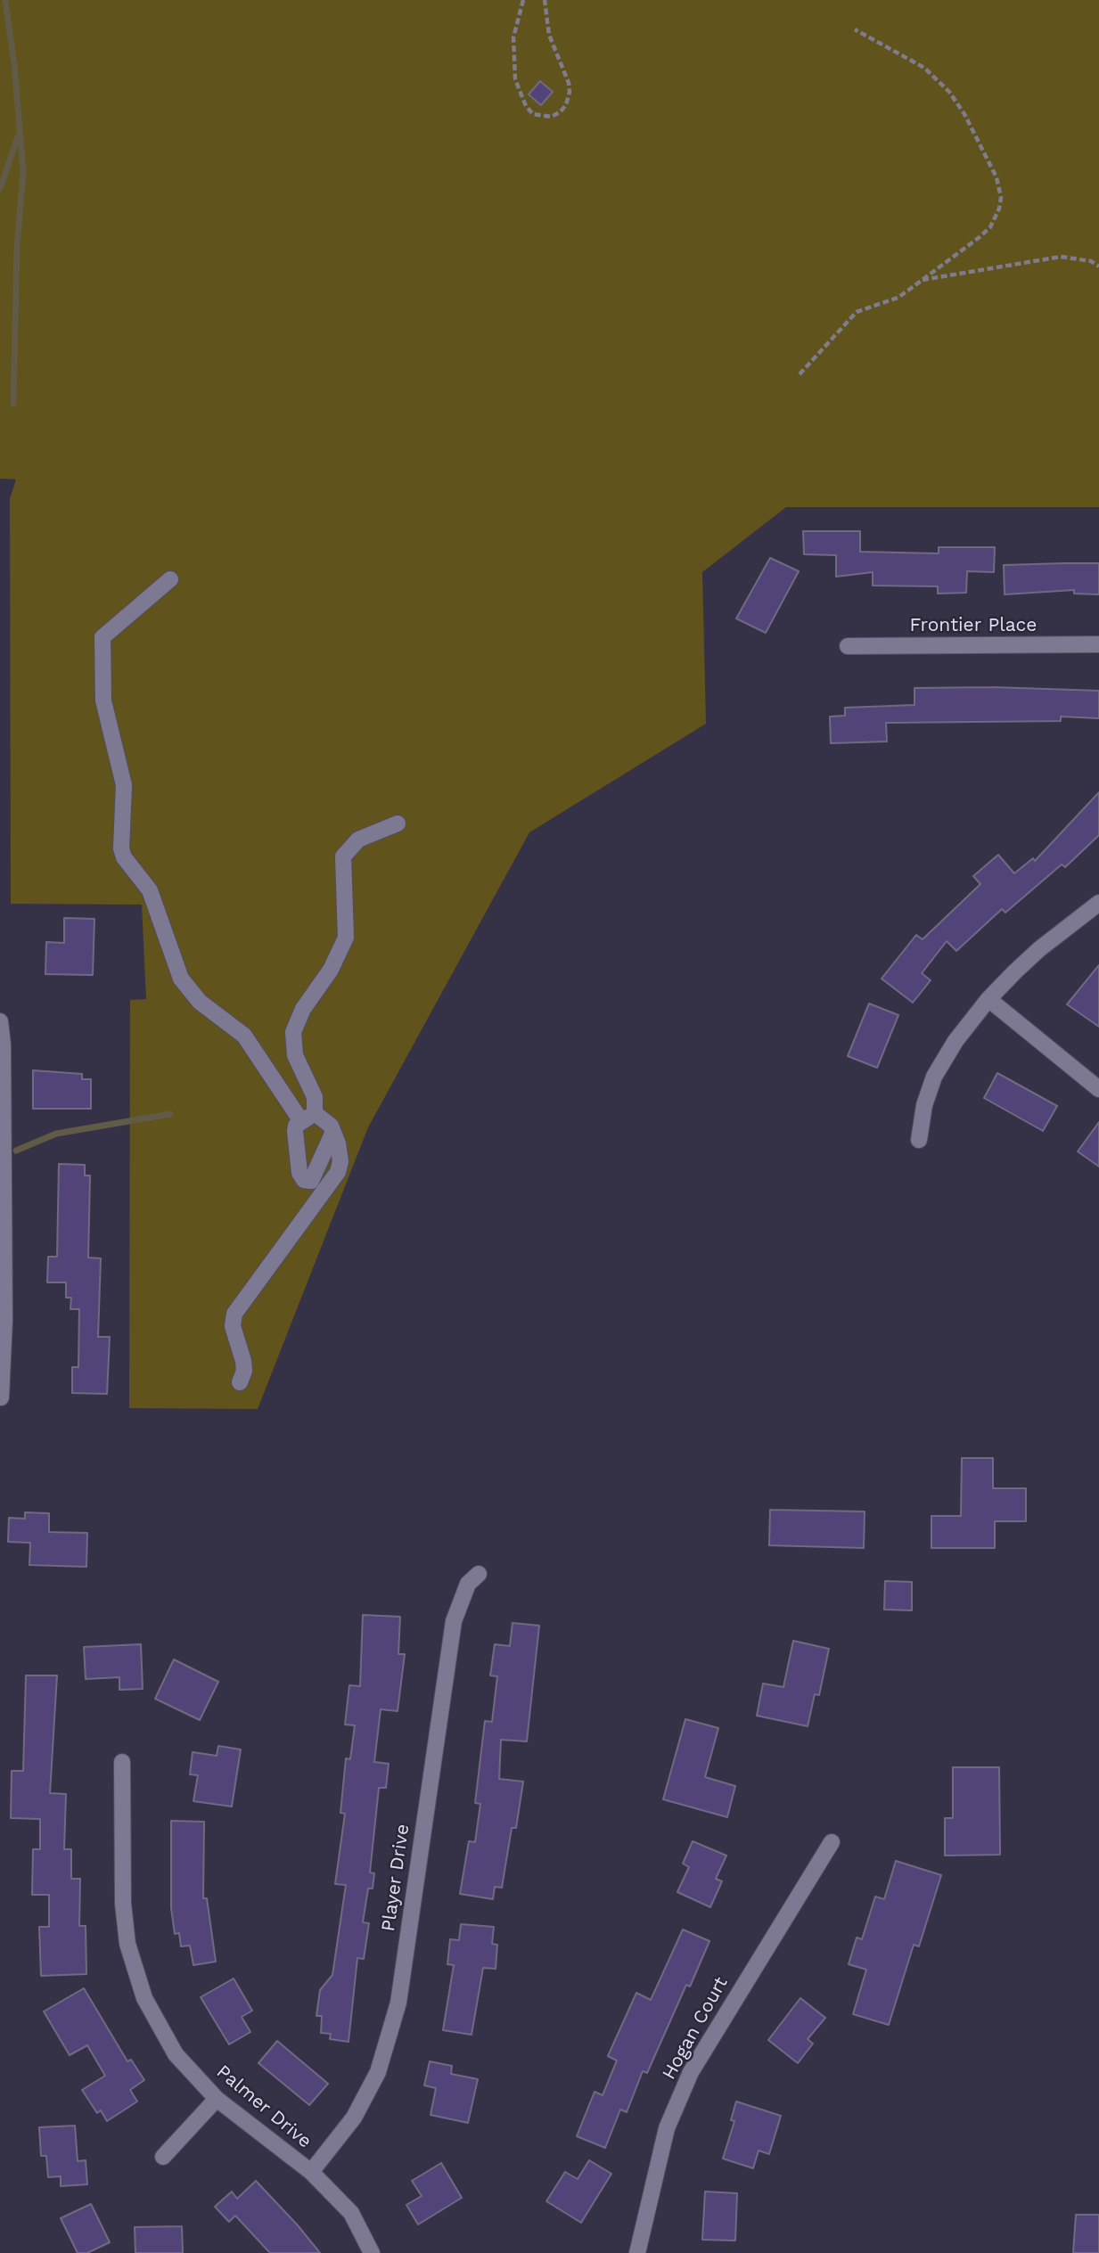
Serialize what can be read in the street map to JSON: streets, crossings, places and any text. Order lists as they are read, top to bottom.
{
  "streets": {
    "street": [
      "Frontier Place",
      "Player Drive",
      "Hogan Court",
      "Palmer Drive"
    ]
  },
  "crossings": [
    ["Player Drive", "Palmer Drive"]
  ]
}
